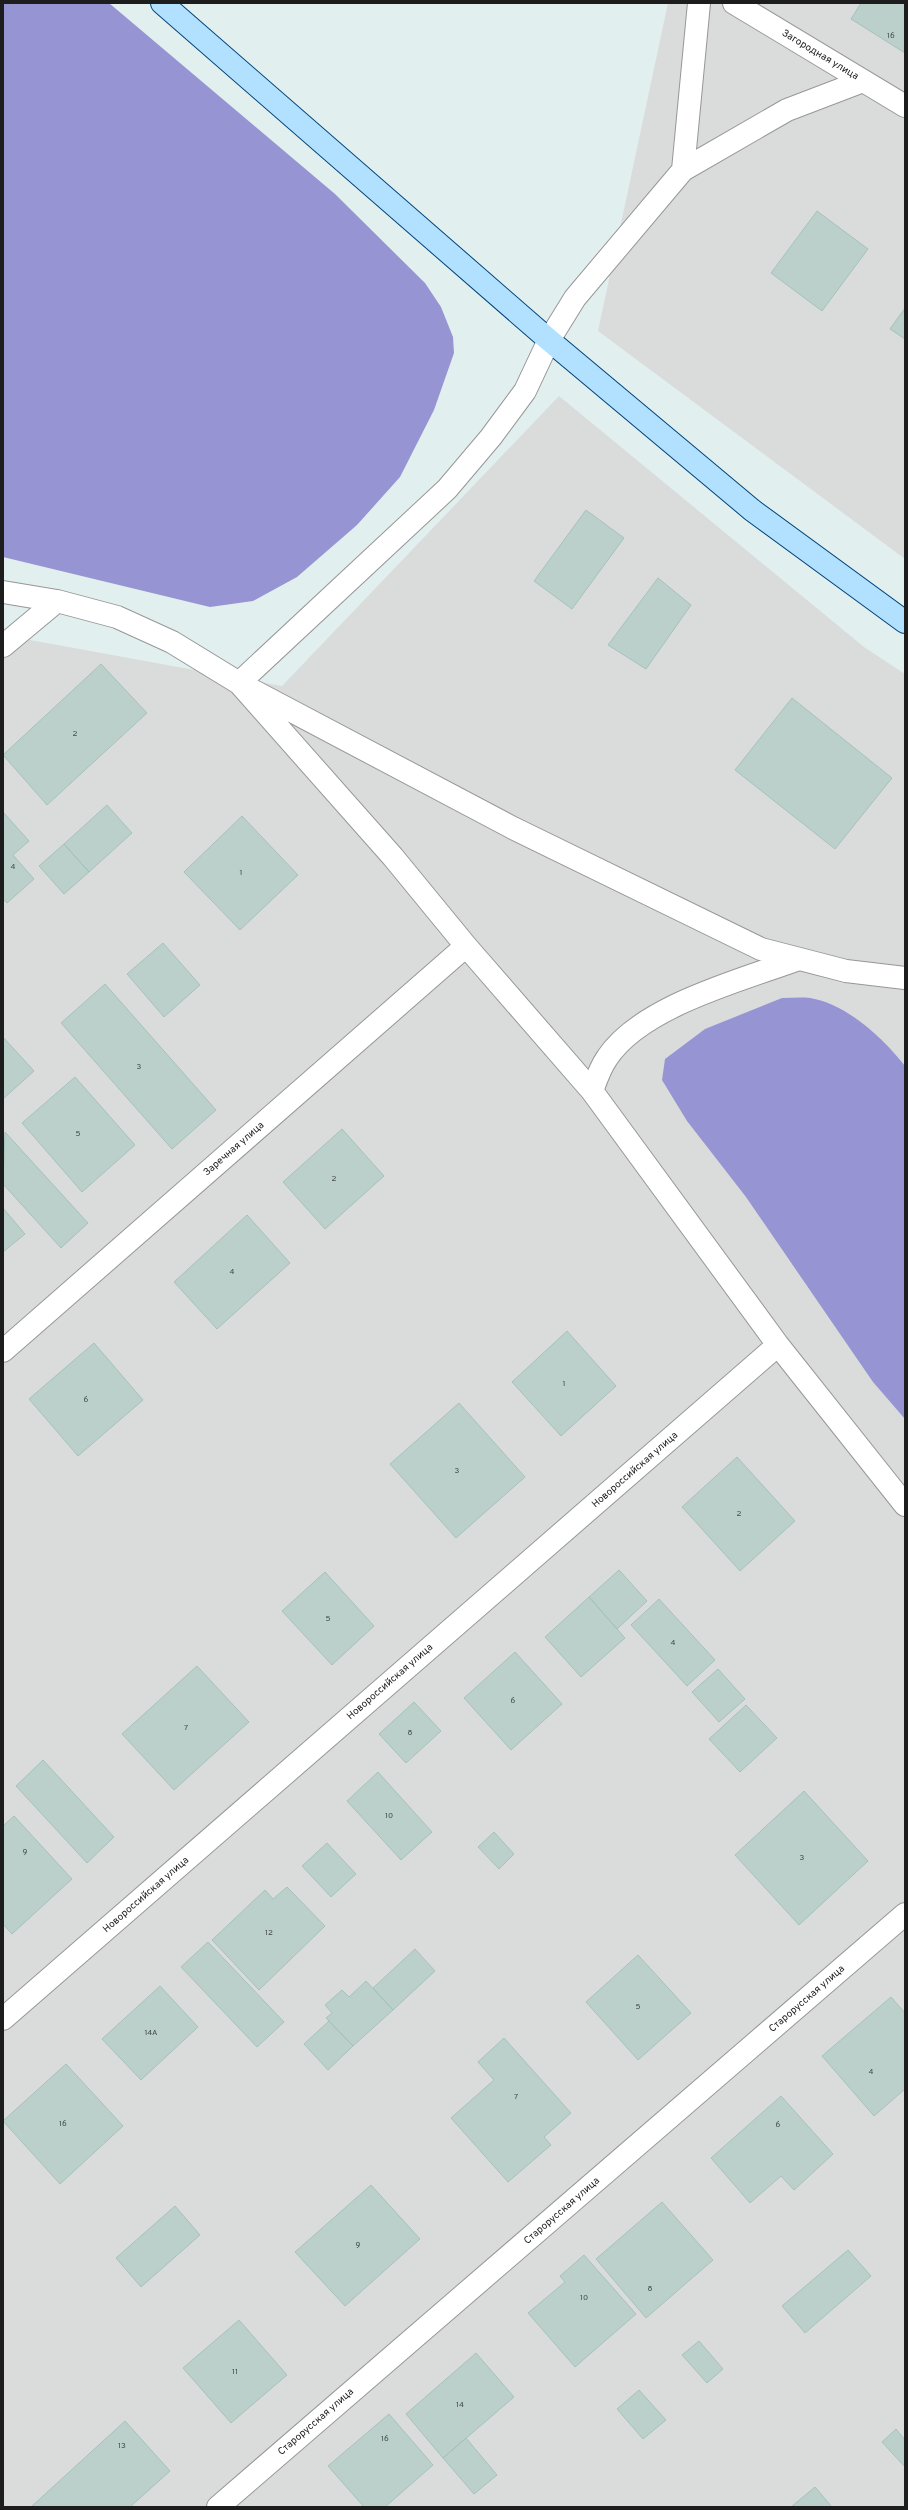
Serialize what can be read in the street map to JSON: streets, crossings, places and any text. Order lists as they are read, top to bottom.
{
  "streets": {
    "street": [
      "Загородная улица",
      "Заречная улица",
      "Новороссийская улица",
      "Старорусская улица"
    ]
  },
  "house_numbers": [
    "16",
    "2",
    "4",
    "1",
    "3",
    "5",
    "2",
    "4",
    "1",
    "6",
    "3",
    "2",
    "5",
    "4",
    "6",
    "7",
    "8",
    "10",
    "9",
    "3",
    "12",
    "5",
    "14А",
    "4",
    "7",
    "16",
    "6",
    "9",
    "8",
    "10",
    "11",
    "14",
    "16",
    "13"
  ]
}
